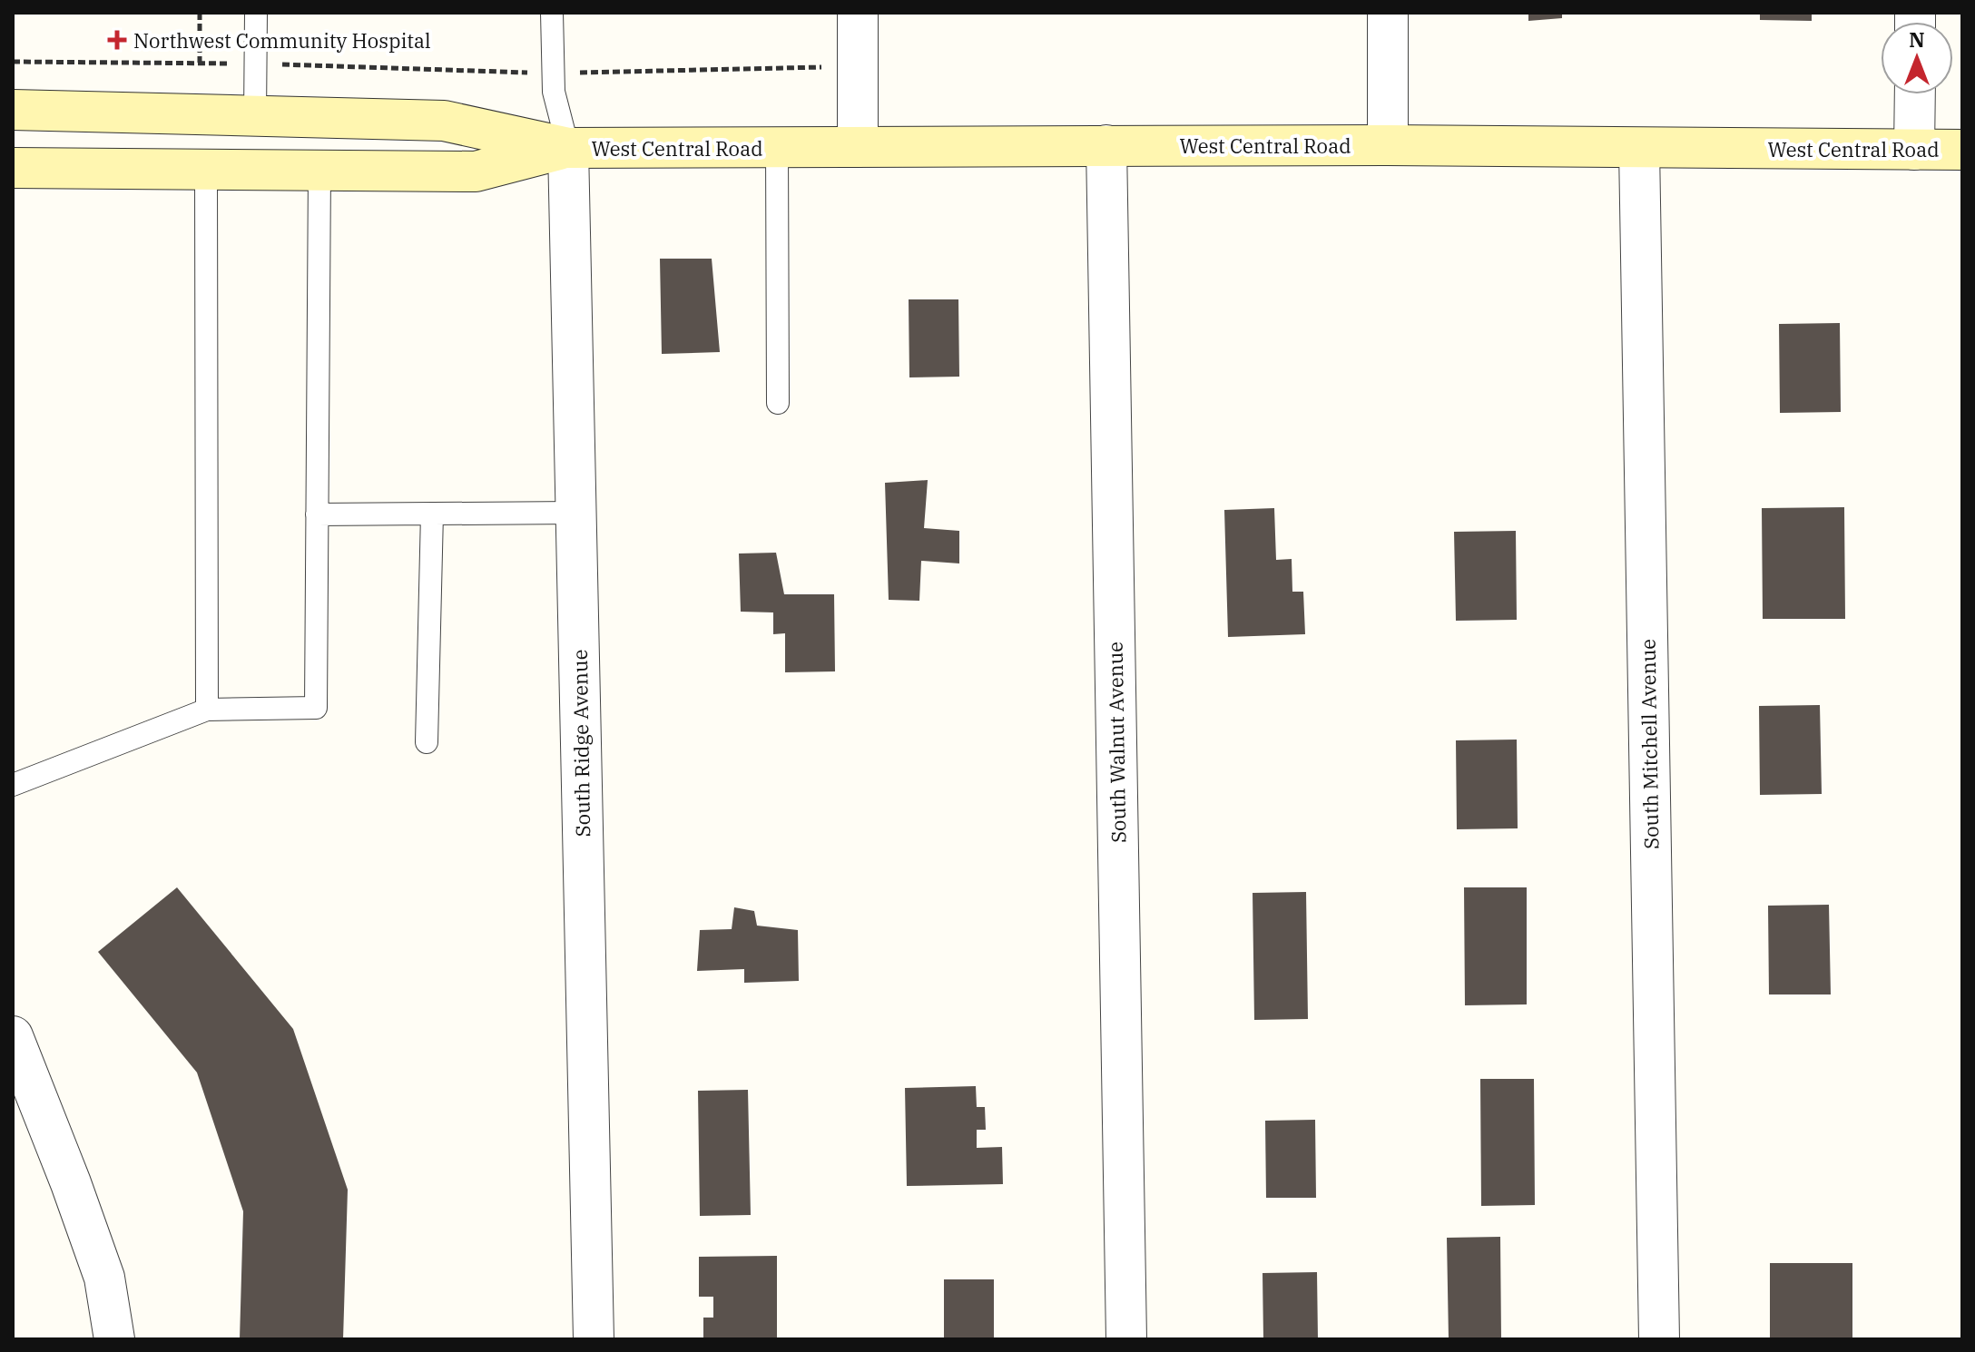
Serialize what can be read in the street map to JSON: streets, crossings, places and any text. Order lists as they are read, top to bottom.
{
  "streets": {
    "main road": ["West Central Road"],
    "street": ["South Walnut Avenue", "South Ridge Avenue", "South Mitchell Avenue"]
  },
  "crossings": [
    ["West Central Road", "South Walnut Avenue"],
    ["West Central Road", "South Ridge Avenue"],
    ["West Central Road", "South Mitchell Avenue"]
  ],
  "places": {
    "health": ["Northwest Community Hospital"]
  },
  "north": "top"
}
